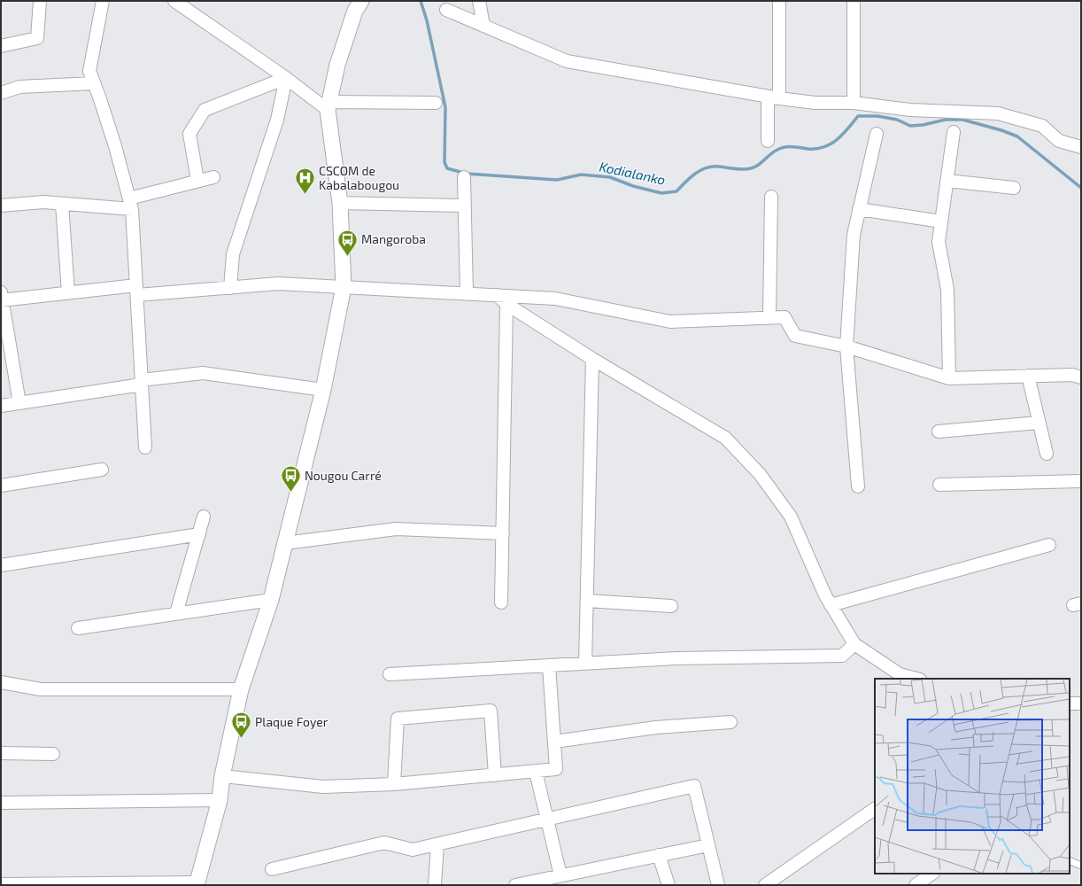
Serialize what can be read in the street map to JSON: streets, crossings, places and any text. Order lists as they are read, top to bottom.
{
  "water": ["Kodialanko"],
  "places": {
    "hospital": ["CSCOM de Kabalabougou"],
    "bus stop": ["Mangoroba", "Nougou Carré", "Plaque Foyer"]
  }
}
